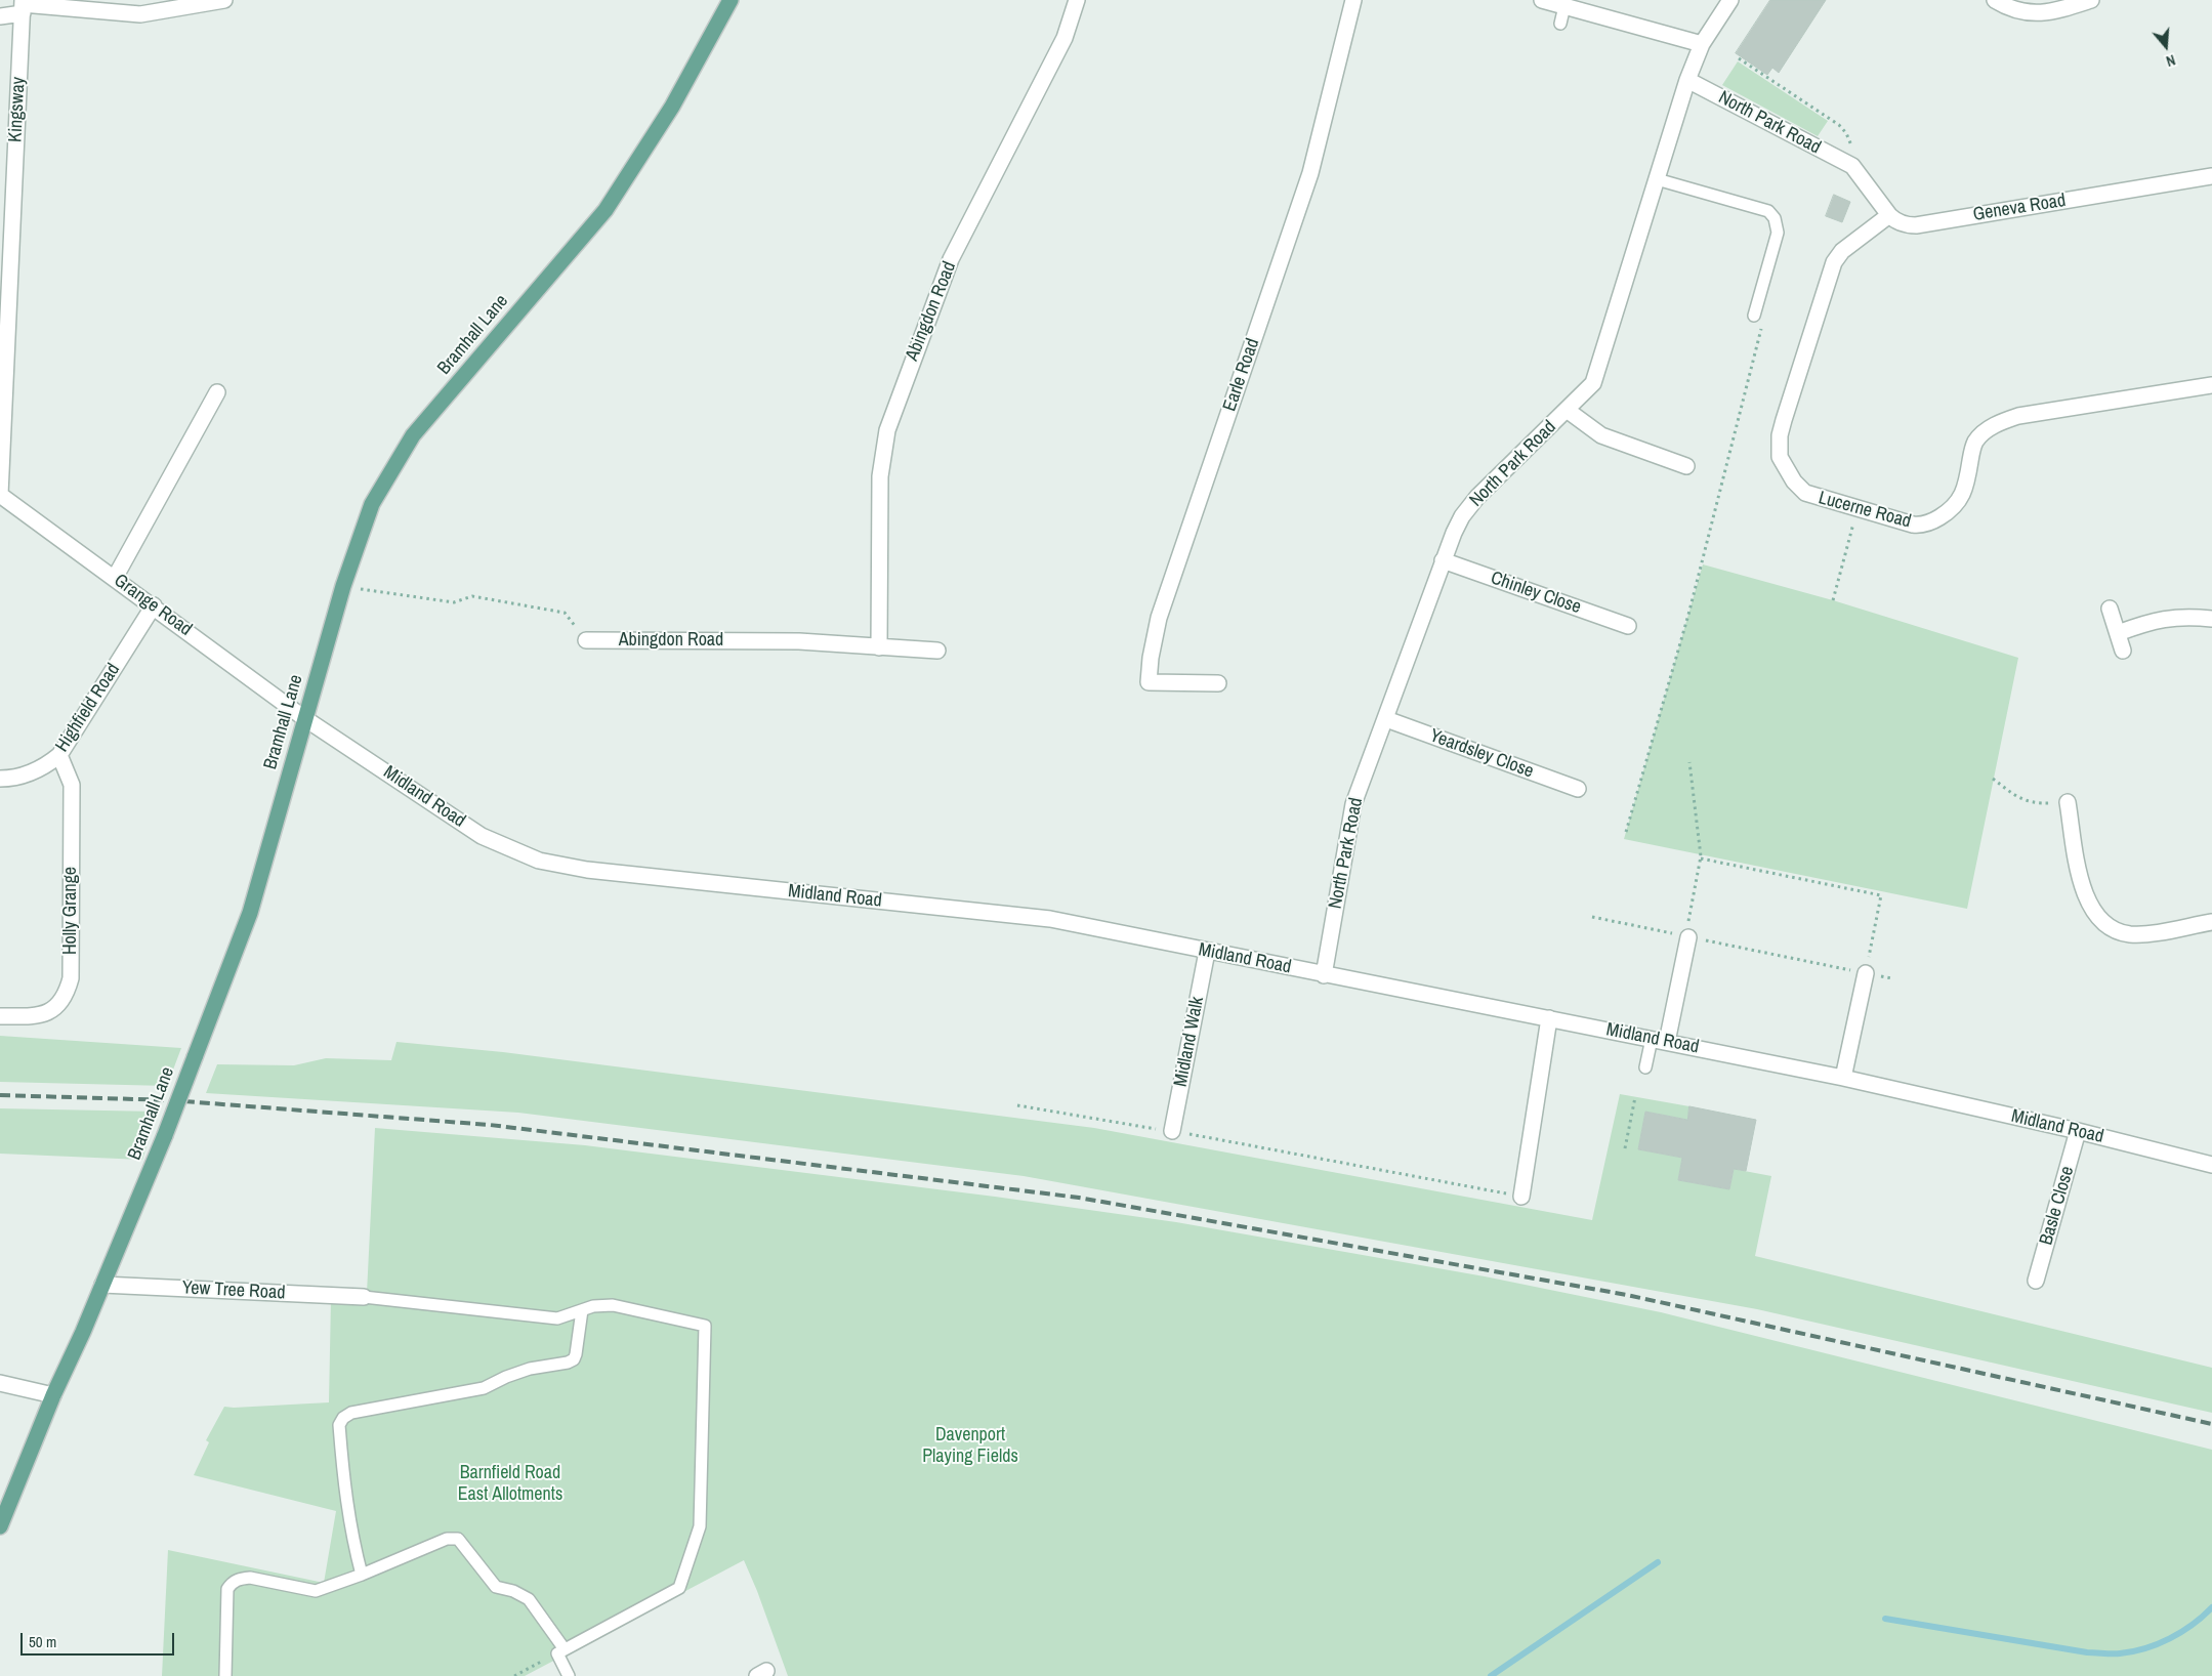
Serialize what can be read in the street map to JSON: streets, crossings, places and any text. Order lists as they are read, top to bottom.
{
  "streets": {
    "main road": ["Bramhall Lane"],
    "street": [
      "Kingsway",
      "North Park Road",
      "Geneva Road",
      "Abingdon Road",
      "Earle Road",
      "Lucerne Road",
      "Chinley Close",
      "Grange Road",
      "Highfield Road",
      "Yeardsley Close",
      "Midland Road",
      "Holly Grange",
      "Midland Walk",
      "Basle Close",
      "Yew Tree Road"
    ]
  },
  "crossings": [
    ["Kingsway", "Grange Road"],
    ["North Park Road", "Chinley Close"],
    ["North Park Road", "Yeardsley Close"],
    ["North Park Road", "Midland Road"],
    ["Geneva Road", "Lucerne Road"],
    ["Bramhall Lane", "Grange Road"],
    ["Bramhall Lane", "Midland Road"],
    ["Bramhall Lane", "Yew Tree Road"],
    ["Grange Road", "Highfield Road"],
    ["Grange Road", "Midland Road"],
    ["Highfield Road", "Holly Grange"],
    ["Midland Road", "Midland Walk"],
    ["Midland Road", "Basle Close"]
  ],
  "parks": ["Davenport Playing Fields", "Barnfield Road East Allotments"],
  "scale_bar": "50 m",
  "north": "bottom"
}
